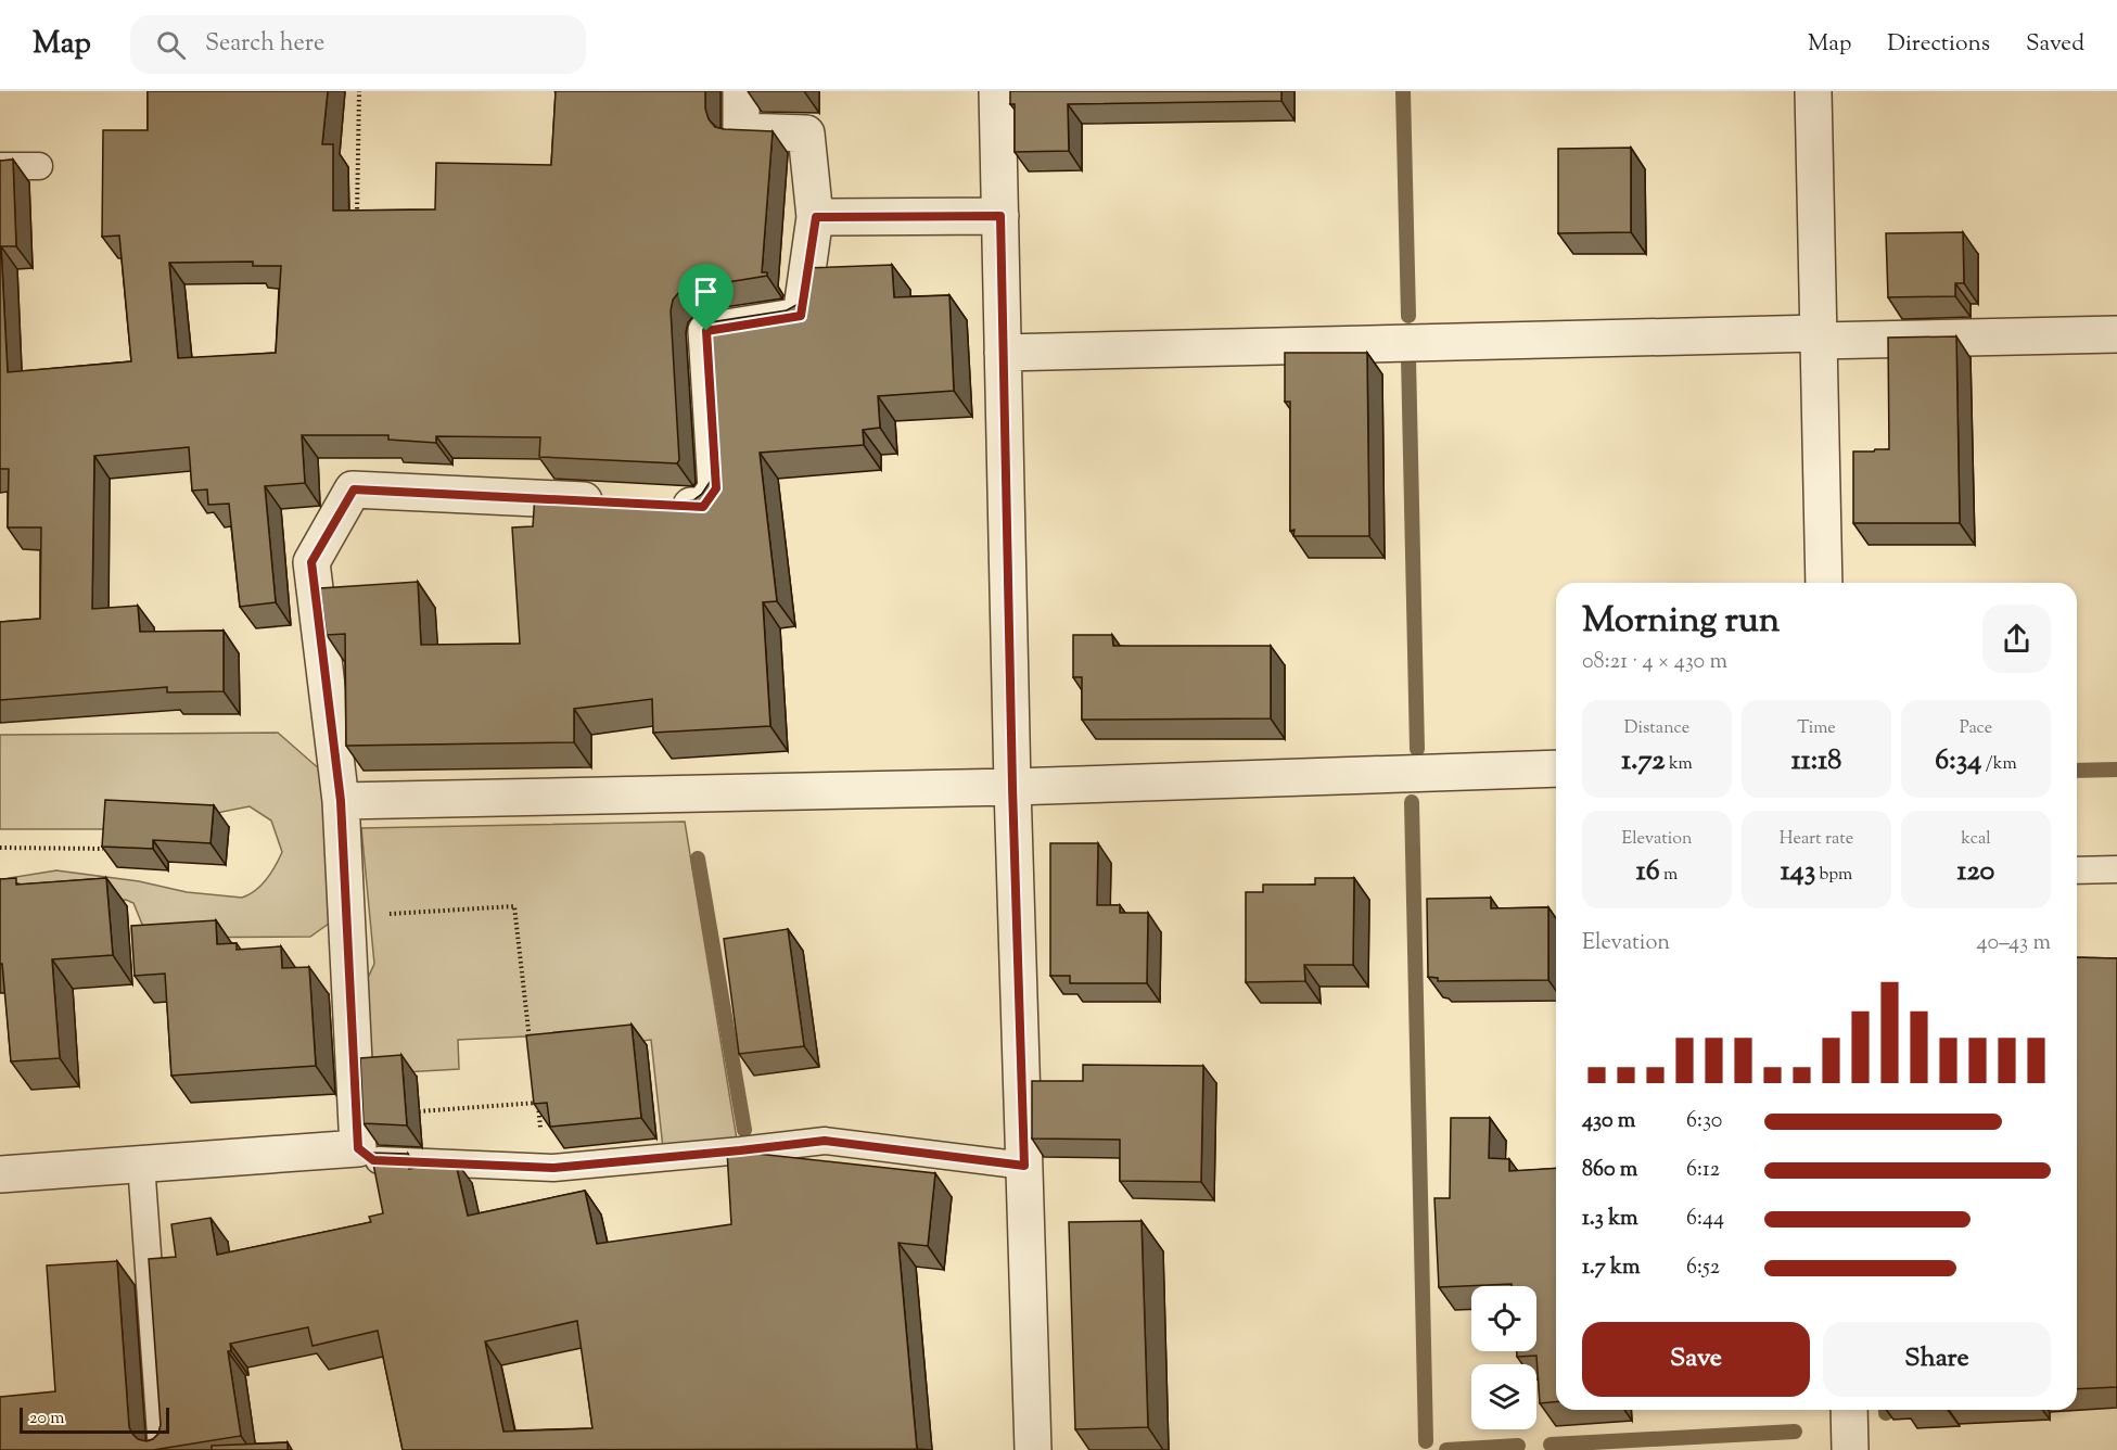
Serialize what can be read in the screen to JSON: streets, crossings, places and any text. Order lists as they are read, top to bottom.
{
  "scale_bar": "20 m",
  "page": {
    "header": "Map",
    "search": "Search here",
    "nav": ["Map", "Directions", "Saved"],
    "heading": ["Morning run", "08:21 · 4 × 430 m"],
    "stats": [
      ["Distance", "1.72 km"],
      ["Time", "11:18"],
      ["Pace", "6:34 /km"],
      ["Elevation", "16 m"],
      ["Heart rate", "143 bpm"],
      ["kcal", "120"]
    ],
    "chart": ["Elevation", "40–43 m"],
    "list": [
      {
        "name": "430 m",
        "note": "6:30"
      },
      {
        "name": "860 m",
        "note": "6:12"
      },
      {
        "name": "1.3 km",
        "note": "6:44"
      },
      {
        "name": "1.7 km",
        "note": "6:52"
      }
    ],
    "buttons": ["Save", "Share"],
    "scale": "20 m"
  }
}
